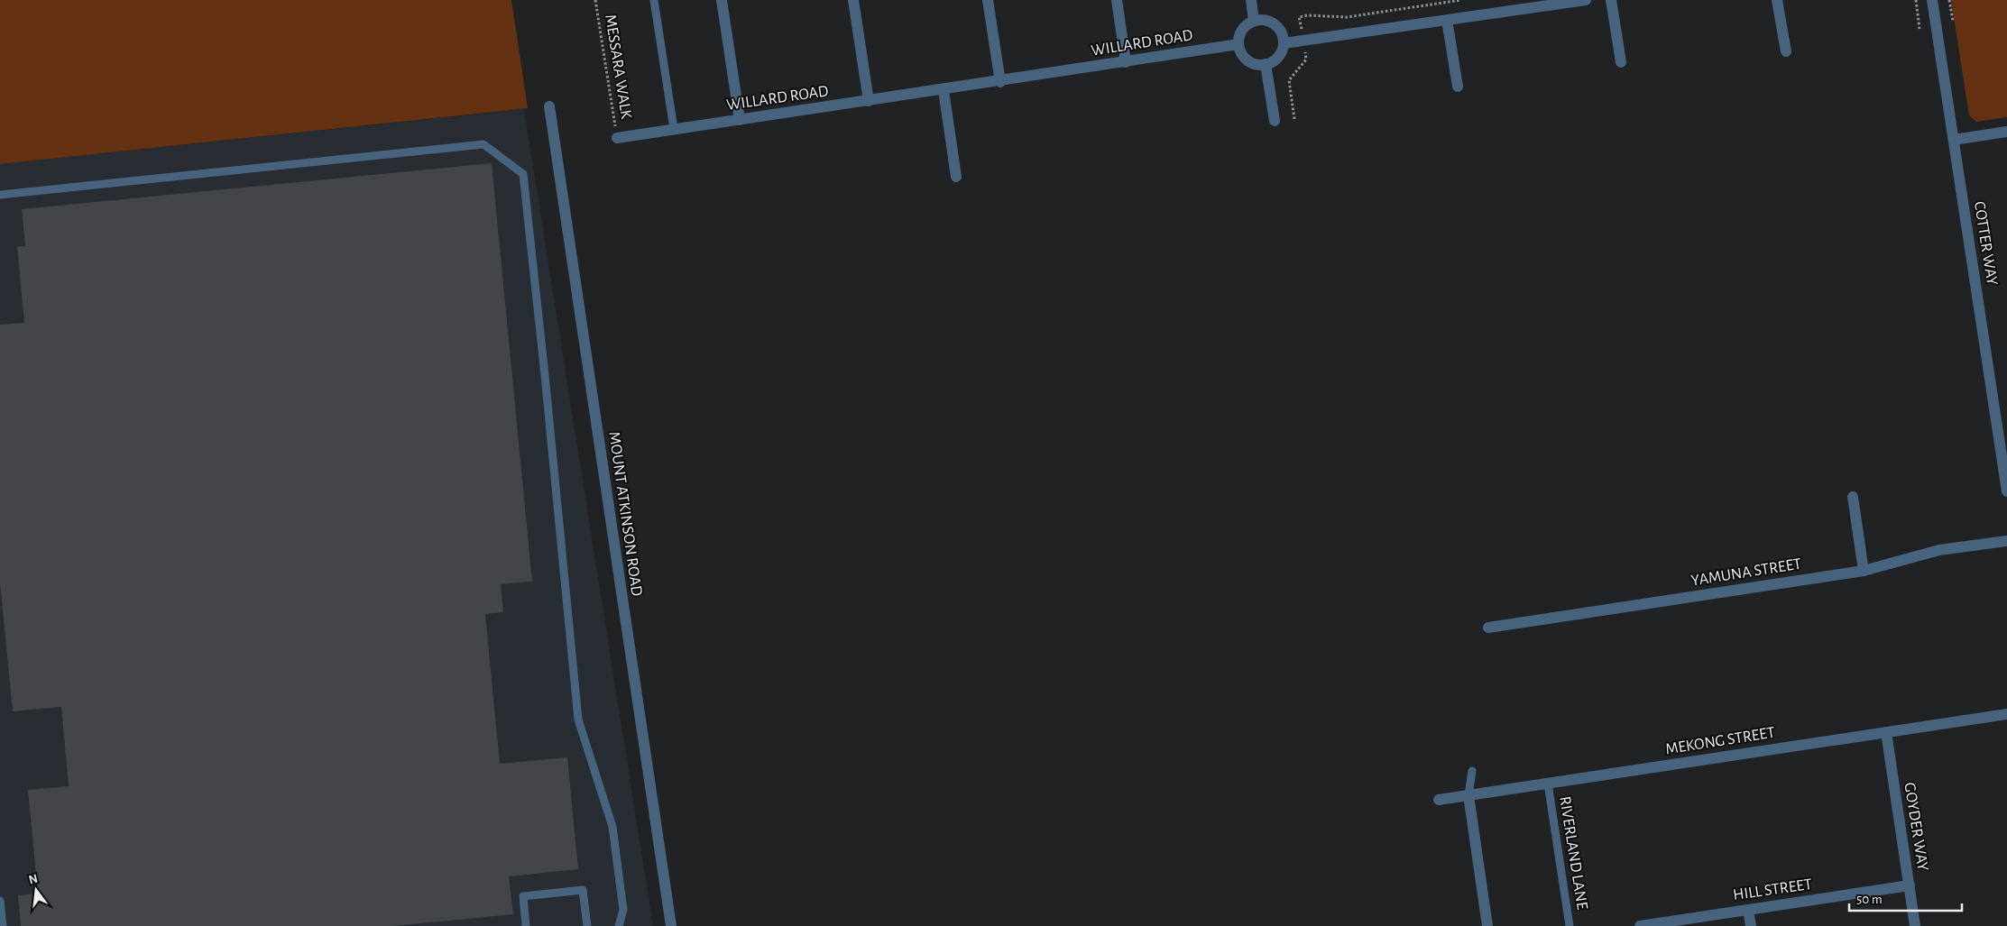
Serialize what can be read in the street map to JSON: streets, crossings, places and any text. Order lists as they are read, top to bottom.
{
  "streets": {
    "street": [
      "WILLARD ROAD",
      "COTTER WAY",
      "MOUNT ATKINSON ROAD",
      "YAMUNA STREET",
      "MEKONG STREET",
      "GOYDER WAY",
      "HILL STREET"
    ],
    "lane": ["RIVERLAND LANE"],
    "path": ["MESSARA WALK"]
  },
  "crossings": [
    ["WILLARD ROAD", "MESSARA WALK"],
    ["MEKONG STREET", "GOYDER WAY"],
    ["MEKONG STREET", "RIVERLAND LANE"],
    ["GOYDER WAY", "HILL STREET"]
  ],
  "scale_bar": "50 m",
  "north": "top"
}
